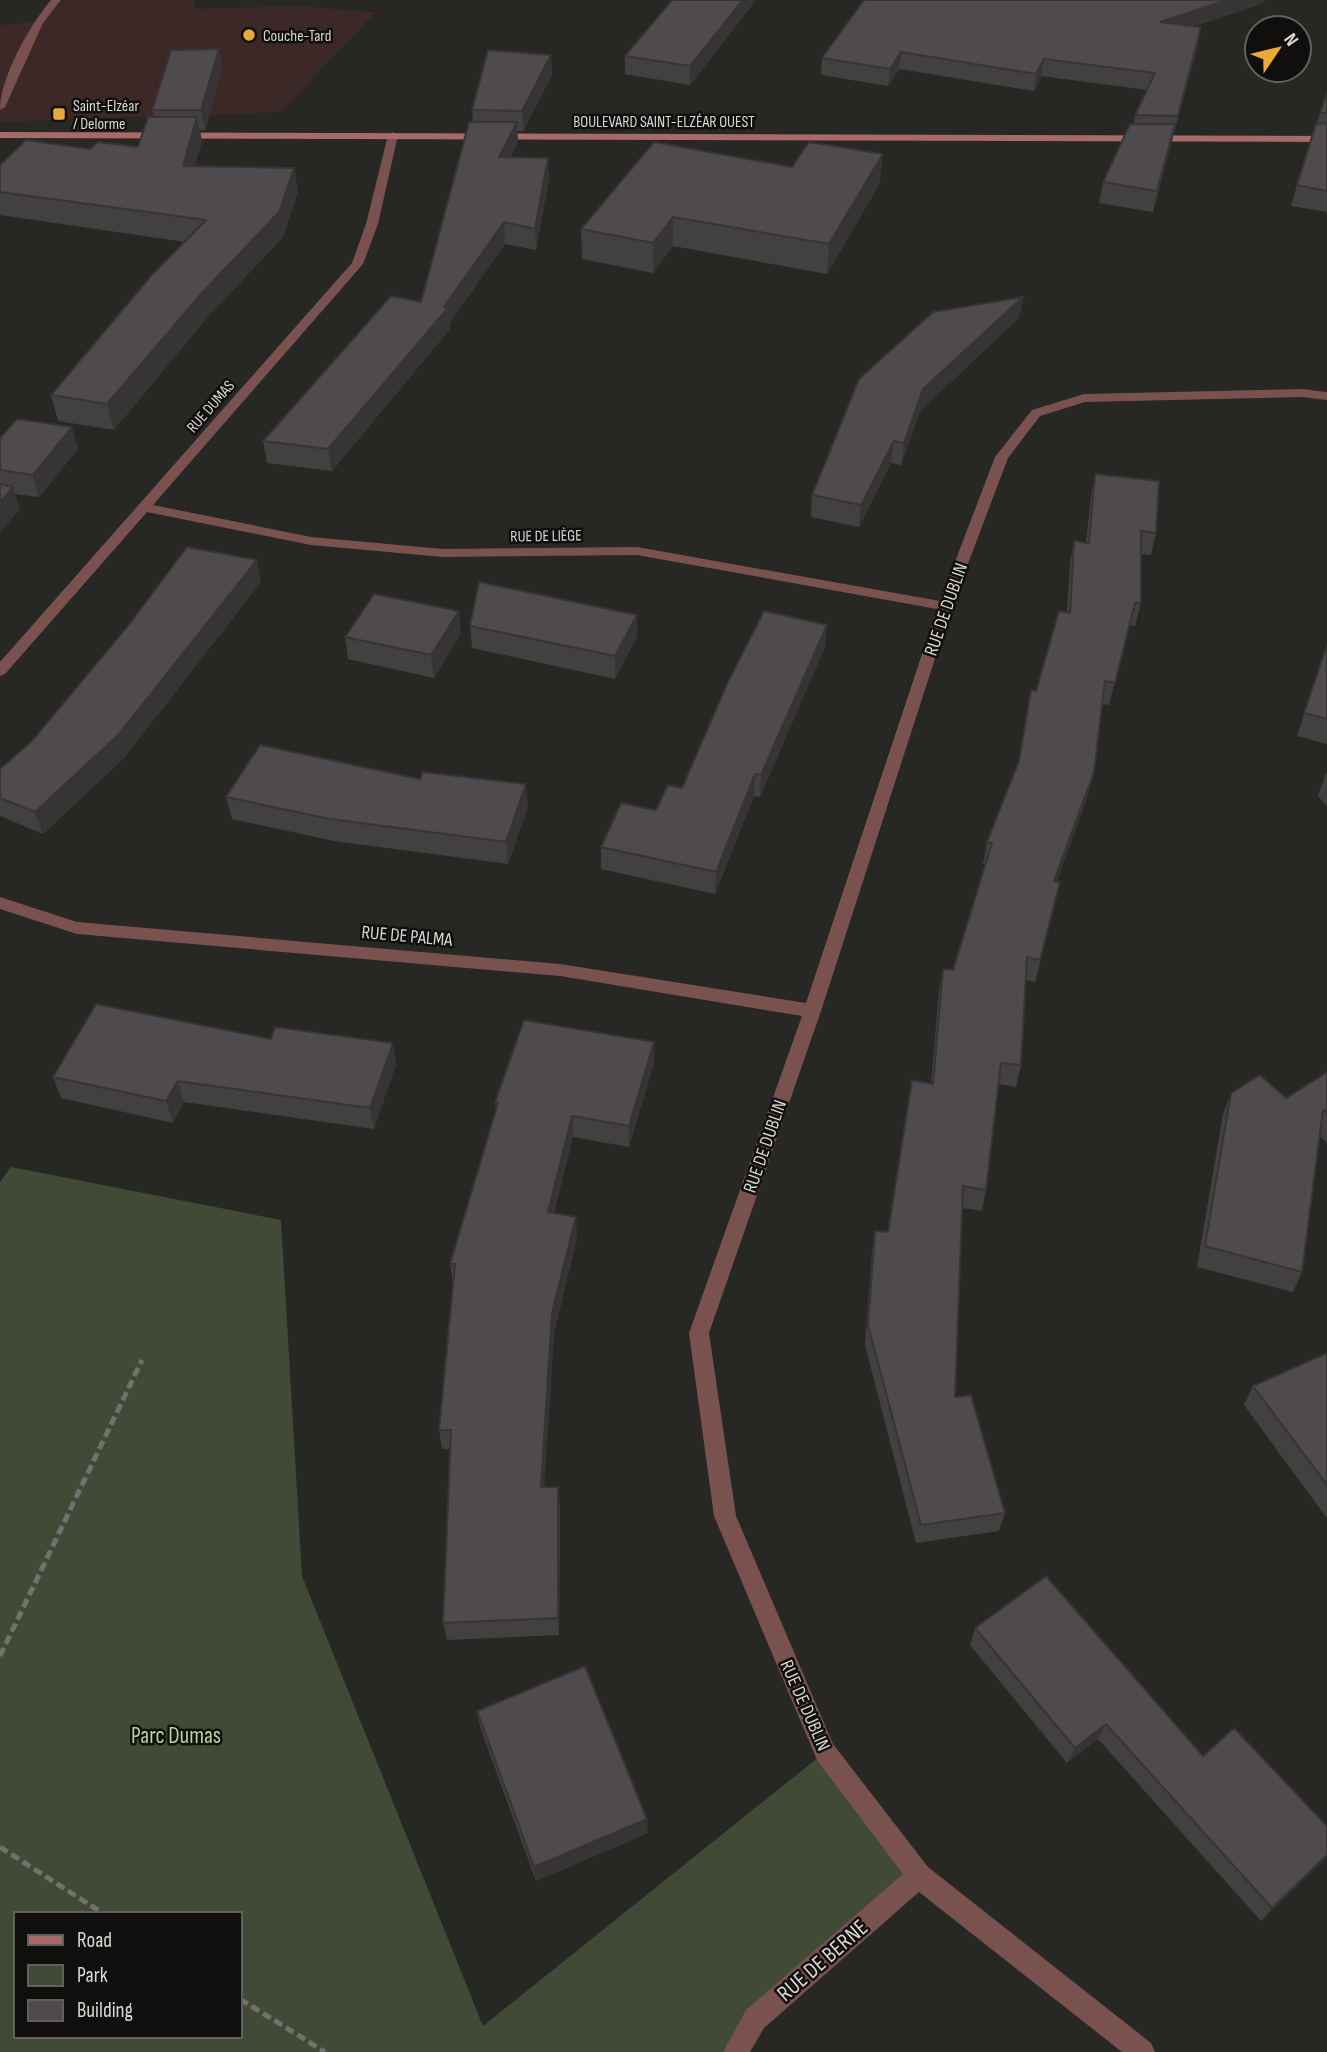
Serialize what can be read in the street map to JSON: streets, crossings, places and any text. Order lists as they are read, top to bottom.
{
  "streets": {
    "street": [
      "BOULEVARD SAINT-ELZÉAR OUEST",
      "RUE DUMAS",
      "RUE DE LIÈGE",
      "RUE DE DUBLIN",
      "RUE DE PALMA",
      "RUE DE BERNE"
    ]
  },
  "crossings": [
    ["BOULEVARD SAINT-ELZÉAR OUEST", "RUE DUMAS"],
    ["RUE DUMAS", "RUE DE LIÈGE"],
    ["RUE DE LIÈGE", "RUE DE DUBLIN"],
    ["RUE DE DUBLIN", "RUE DE PALMA"],
    ["RUE DE DUBLIN", "RUE DE BERNE"]
  ],
  "parks": ["Parc Dumas"],
  "places": {
    "other": ["Couche-Tard"],
    "transit": ["Saint-Elzéar / Delorme"]
  },
  "legend": ["Road", "Park", "Building"],
  "north": "top right"
}
